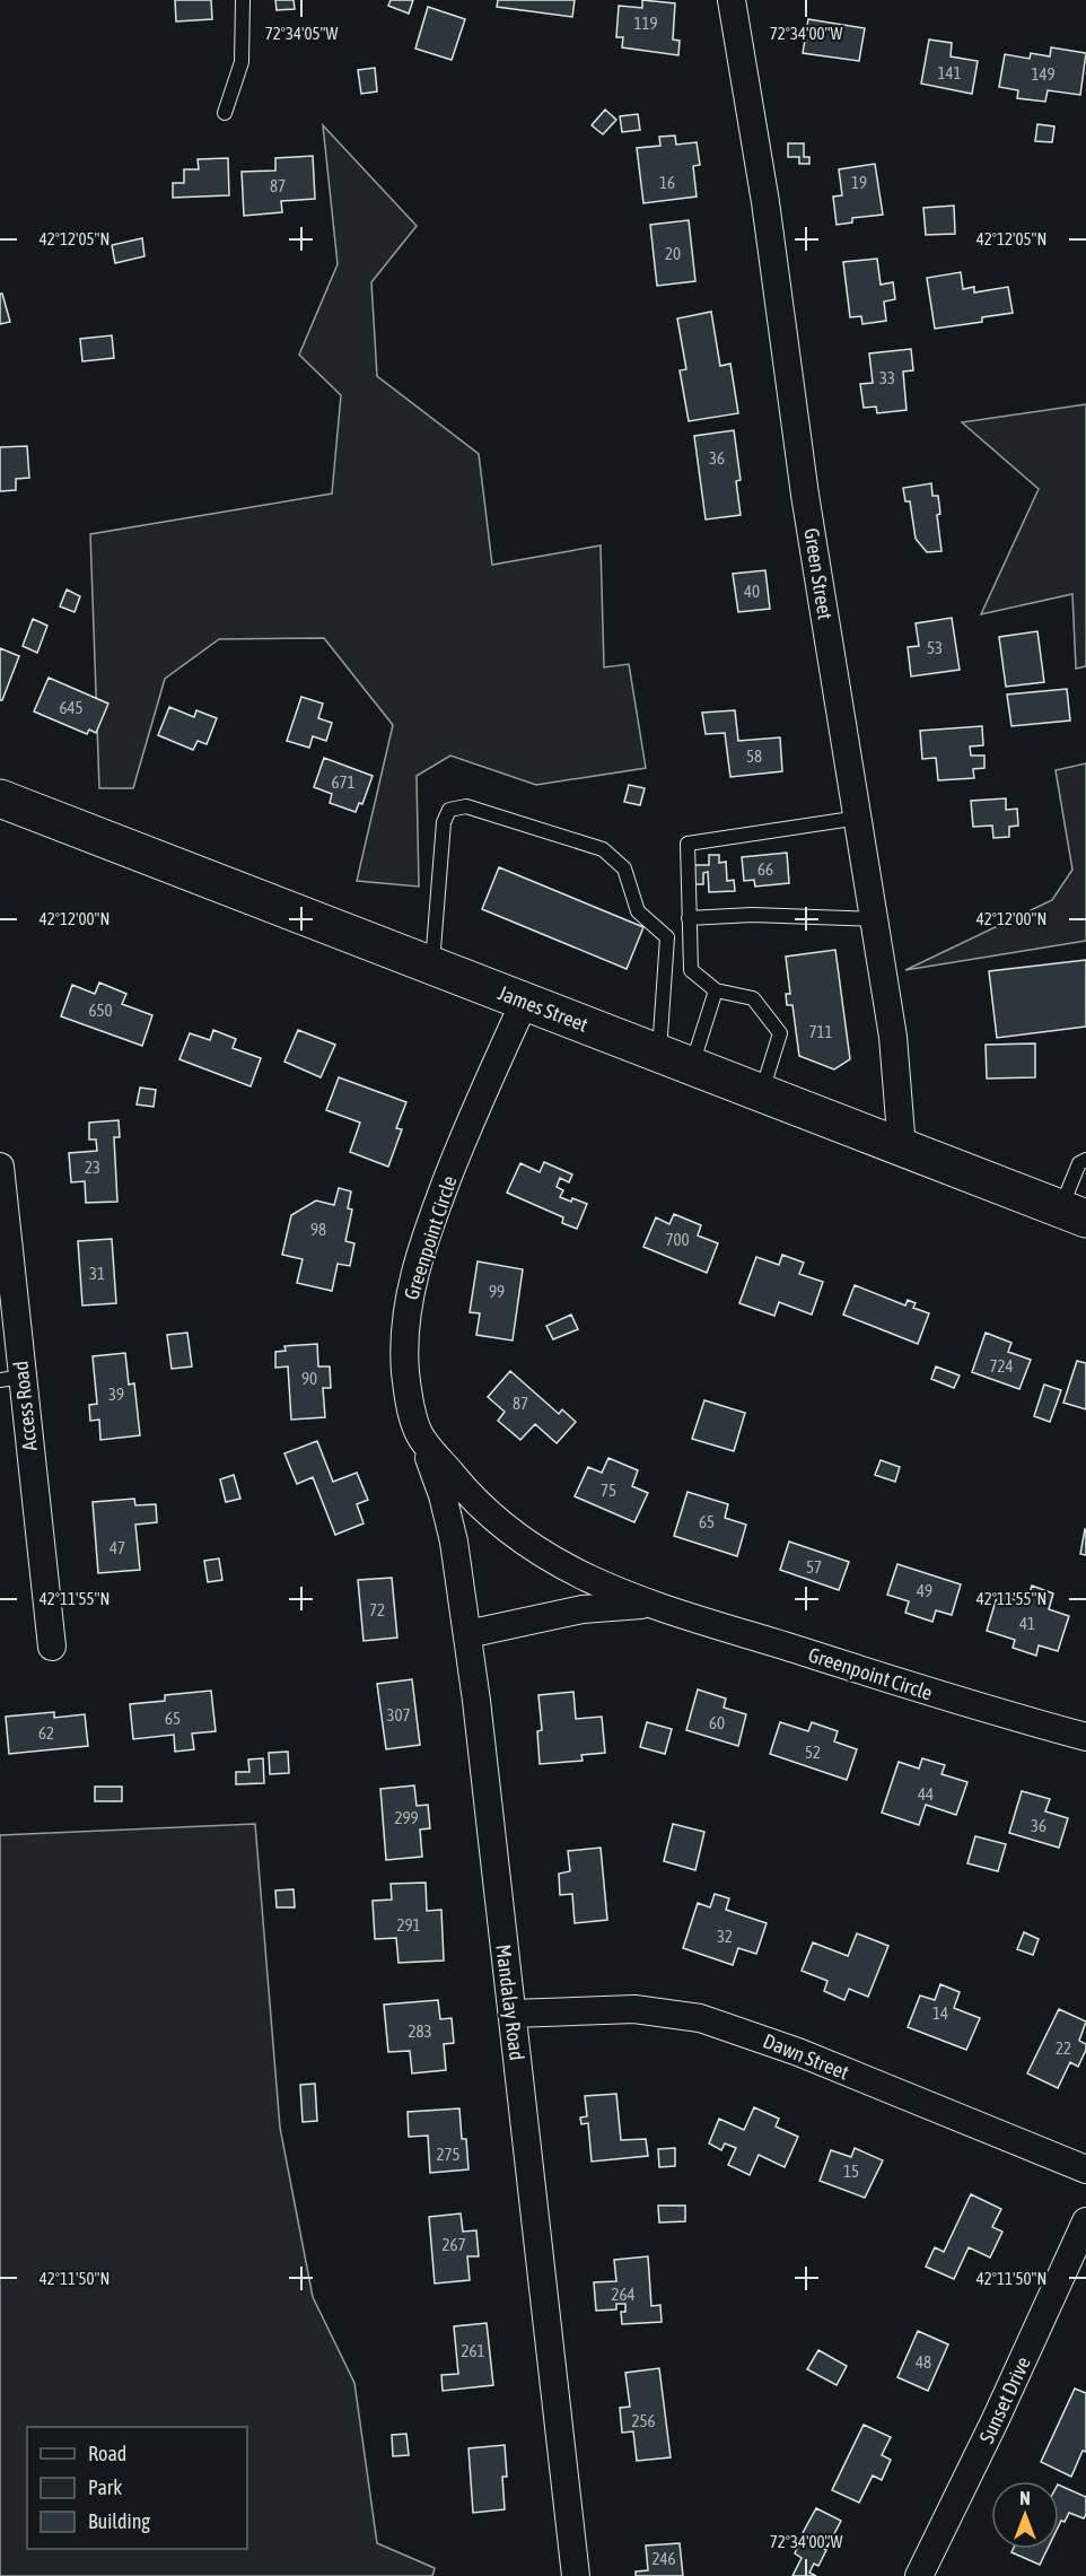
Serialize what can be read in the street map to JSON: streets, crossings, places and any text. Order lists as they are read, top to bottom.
{
  "streets": {
    "main road": ["James Street"],
    "street": [
      "Green Street",
      "Greenpoint Circle",
      "Access Road",
      "Mandalay Road",
      "Dawn Street",
      "Sunset Drive"
    ]
  },
  "crossings": [
    ["Green Street", "James Street"],
    ["James Street", "Greenpoint Circle"],
    ["Greenpoint Circle", "Mandalay Road"],
    ["Mandalay Road", "Dawn Street"]
  ],
  "house_numbers": [
    "119",
    "141",
    "149",
    "16",
    "19",
    "87",
    "20",
    "33",
    "36",
    "40",
    "53",
    "645",
    "58",
    "671",
    "66",
    "650",
    "711",
    "23",
    "98",
    "700",
    "31",
    "99",
    "724",
    "90",
    "39",
    "87",
    "75",
    "65",
    "47",
    "57",
    "49",
    "72",
    "41",
    "307",
    "65",
    "60",
    "62",
    "52",
    "44",
    "299",
    "36",
    "291",
    "32",
    "14",
    "283",
    "22",
    "275",
    "15",
    "267",
    "264",
    "261",
    "48",
    "256",
    "246"
  ],
  "legend": ["Road", "Park", "Building"],
  "north": "top",
  "coordinates": [
    "72°34'05\"W",
    "72°34'00\"W",
    "42°12'05\"N",
    "42°12'00\"N",
    "42°11'55\"N",
    "42°11'50\"N"
  ]
}
